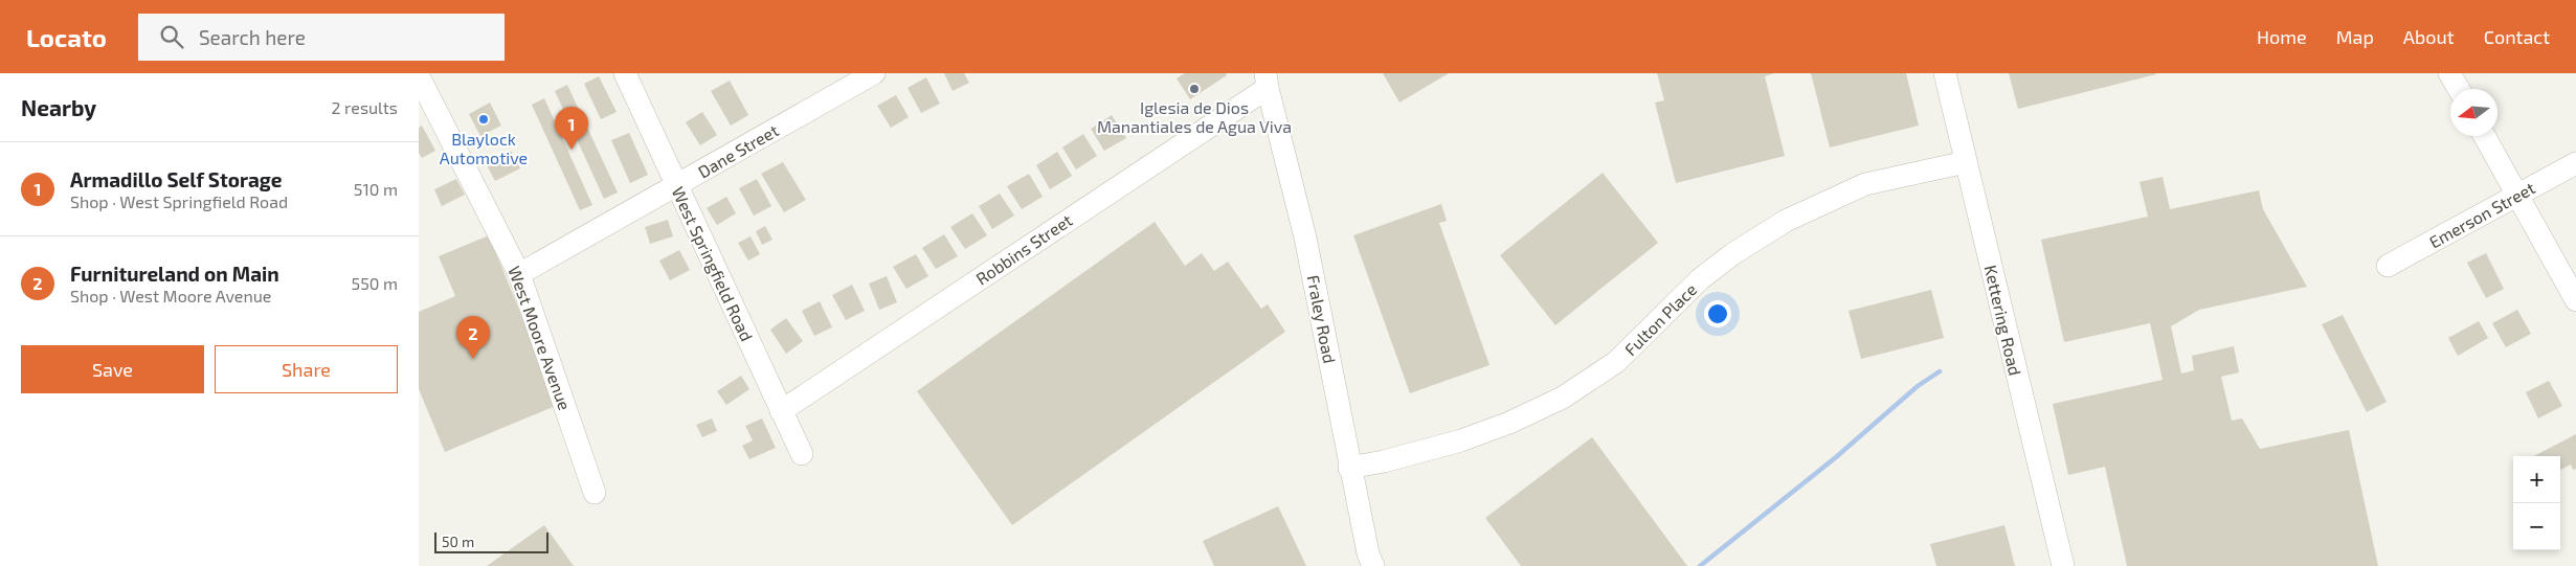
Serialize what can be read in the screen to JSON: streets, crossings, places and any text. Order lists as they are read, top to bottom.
{
  "streets": {
    "street": [
      "Dane Street",
      "Emerson Street",
      "Robbins Street",
      "West Springfield Road",
      "Fraley Road",
      "Fulton Place",
      "Kettering Road",
      "West Moore Avenue"
    ]
  },
  "crossings": [
    ["Dane Street", "West Springfield Road"],
    ["Dane Street", "West Moore Avenue"],
    ["Robbins Street", "West Springfield Road"],
    ["Robbins Street", "Fraley Road"],
    ["Fraley Road", "Fulton Place"],
    ["Fulton Place", "Kettering Road"]
  ],
  "places": ["Iglesia de Dios Manantiales de Agua Viva", "Blaylock Automotive"],
  "scale_bar": "50 m",
  "north": "left",
  "page": {
    "header": "Locato",
    "search": "Search here",
    "nav": [
      "Home",
      "Map",
      "About",
      "Contact"
    ],
    "heading": ["Nearby", "2 results"],
    "pins": ["1", "2"],
    "list": [
      {
        "mark": "1",
        "name": "Armadillo Self Storage",
        "note": "Shop · West Springfield Road",
        "value": "510 m"
      },
      {
        "mark": "2",
        "name": "Furnitureland on Main",
        "note": "Shop · West Moore Avenue",
        "value": "550 m"
      }
    ],
    "buttons": ["Save", "Share"],
    "map_buttons": ["+", "−"],
    "scale": "50 m"
  }
}
